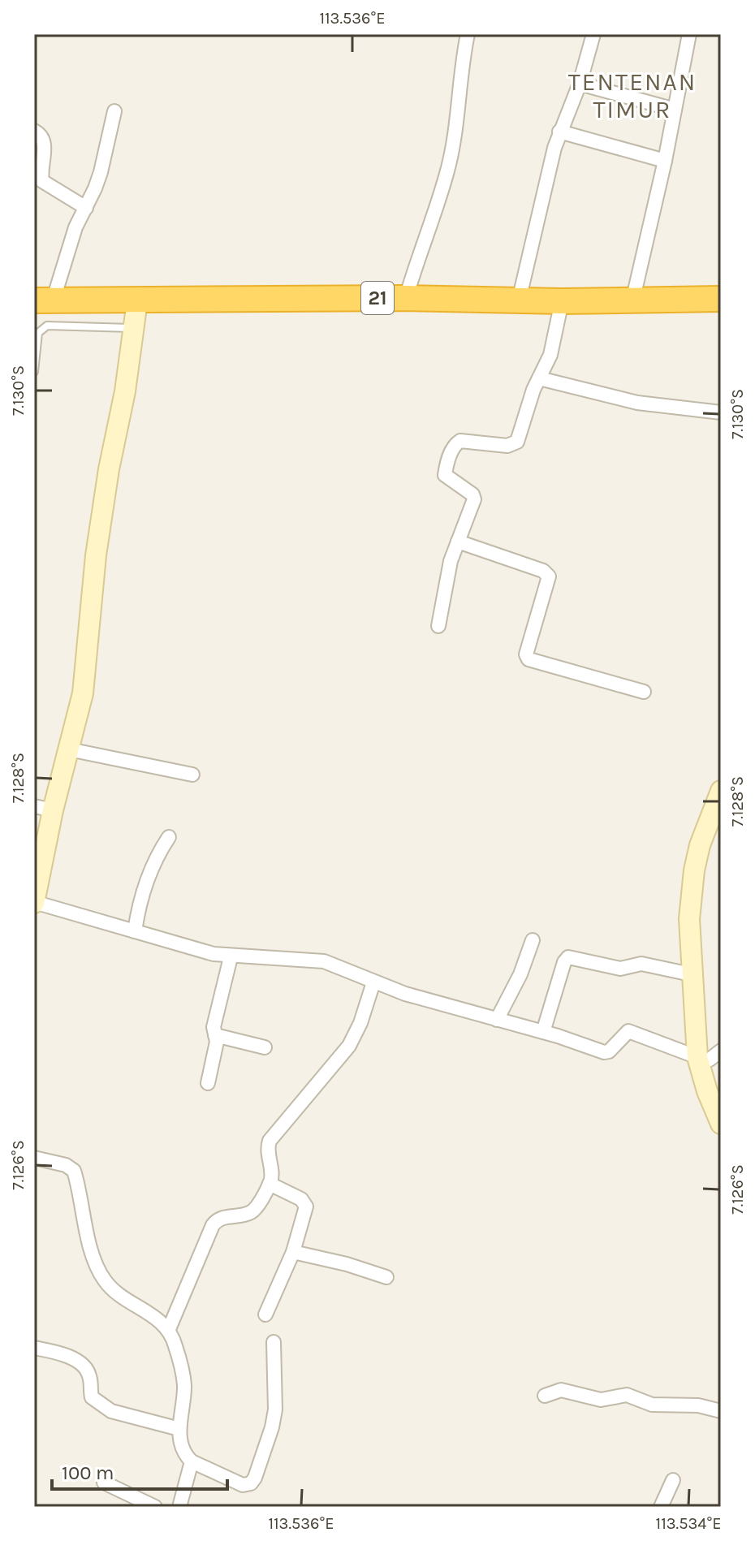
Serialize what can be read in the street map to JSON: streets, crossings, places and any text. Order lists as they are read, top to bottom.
{
  "streets": {
    "highway": ["21"]
  },
  "districts": ["TENTENAN TIMUR"],
  "scale_bar": "100 m",
  "coordinates": [
    "113.536°E",
    "7.130°S",
    "7.128°S",
    "7.126°S",
    "113.534°E"
  ]
}
